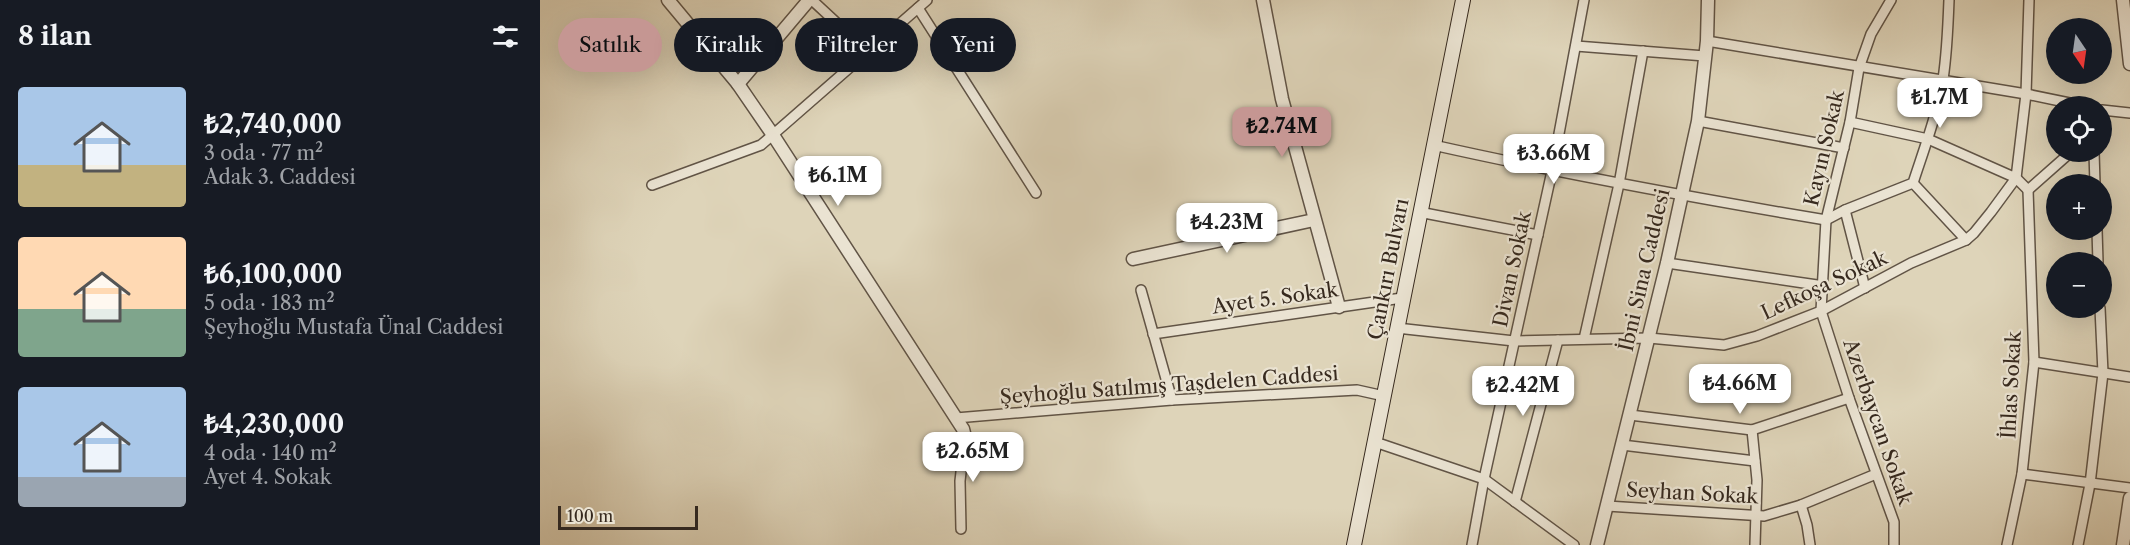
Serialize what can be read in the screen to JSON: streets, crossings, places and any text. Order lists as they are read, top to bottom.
{
  "streets": {
    "main road": ["Çankırı Bulvarı"],
    "street": [
      "Kayın Sokak",
      "Divan Sokak",
      "İbni Sina Caddesi",
      "Lefkoşa Sokak",
      "Ayet 5. Sokak",
      "Şeyhoğlu Satılmış Taşdelen Caddesi",
      "İhlas Sokak",
      "Azerbaycan Sokak",
      "Seyhan Sokak"
    ]
  },
  "crossings": [
    ["Kayın Sokak", "Lefkoşa Sokak"],
    ["Kayın Sokak", "Azerbaycan Sokak"],
    ["Çankırı Bulvarı", "Lefkoşa Sokak"],
    ["Çankırı Bulvarı", "Ayet 5. Sokak"],
    ["Çankırı Bulvarı", "Şeyhoğlu Satılmış Taşdelen Caddesi"],
    ["Divan Sokak", "Lefkoşa Sokak"],
    ["İbni Sina Caddesi", "Lefkoşa Sokak"],
    ["İbni Sina Caddesi", "Seyhan Sokak"],
    ["Lefkoşa Sokak", "Azerbaycan Sokak"],
    ["Azerbaycan Sokak", "Seyhan Sokak"]
  ],
  "scale_bar": "100 m",
  "north": "bottom",
  "page": {
    "heading": "8 ilan",
    "map_buttons": ["+", "−"],
    "chip": [
      "Satılık",
      "Kiralık",
      "Filtreler",
      "Yeni"
    ],
    "list": [
      {
        "name": "₺2,740,000",
        "note": "3 oda · 77 m² · Adak 3. Caddesi"
      },
      {
        "name": "₺6,100,000",
        "note": "5 oda · 183 m² · Şeyhoğlu Mustafa Ünal Caddesi"
      },
      {
        "name": "₺4,230,000",
        "note": "4 oda · 140 m² · Ayet 4. Sokak"
      }
    ],
    "price": [
      "₺1.7M",
      "₺2.74M",
      "₺3.66M",
      "₺6.1M",
      "₺4.23M",
      "₺4.66M",
      "₺2.42M",
      "₺2.65M"
    ],
    "scale": "100 m"
  }
}
